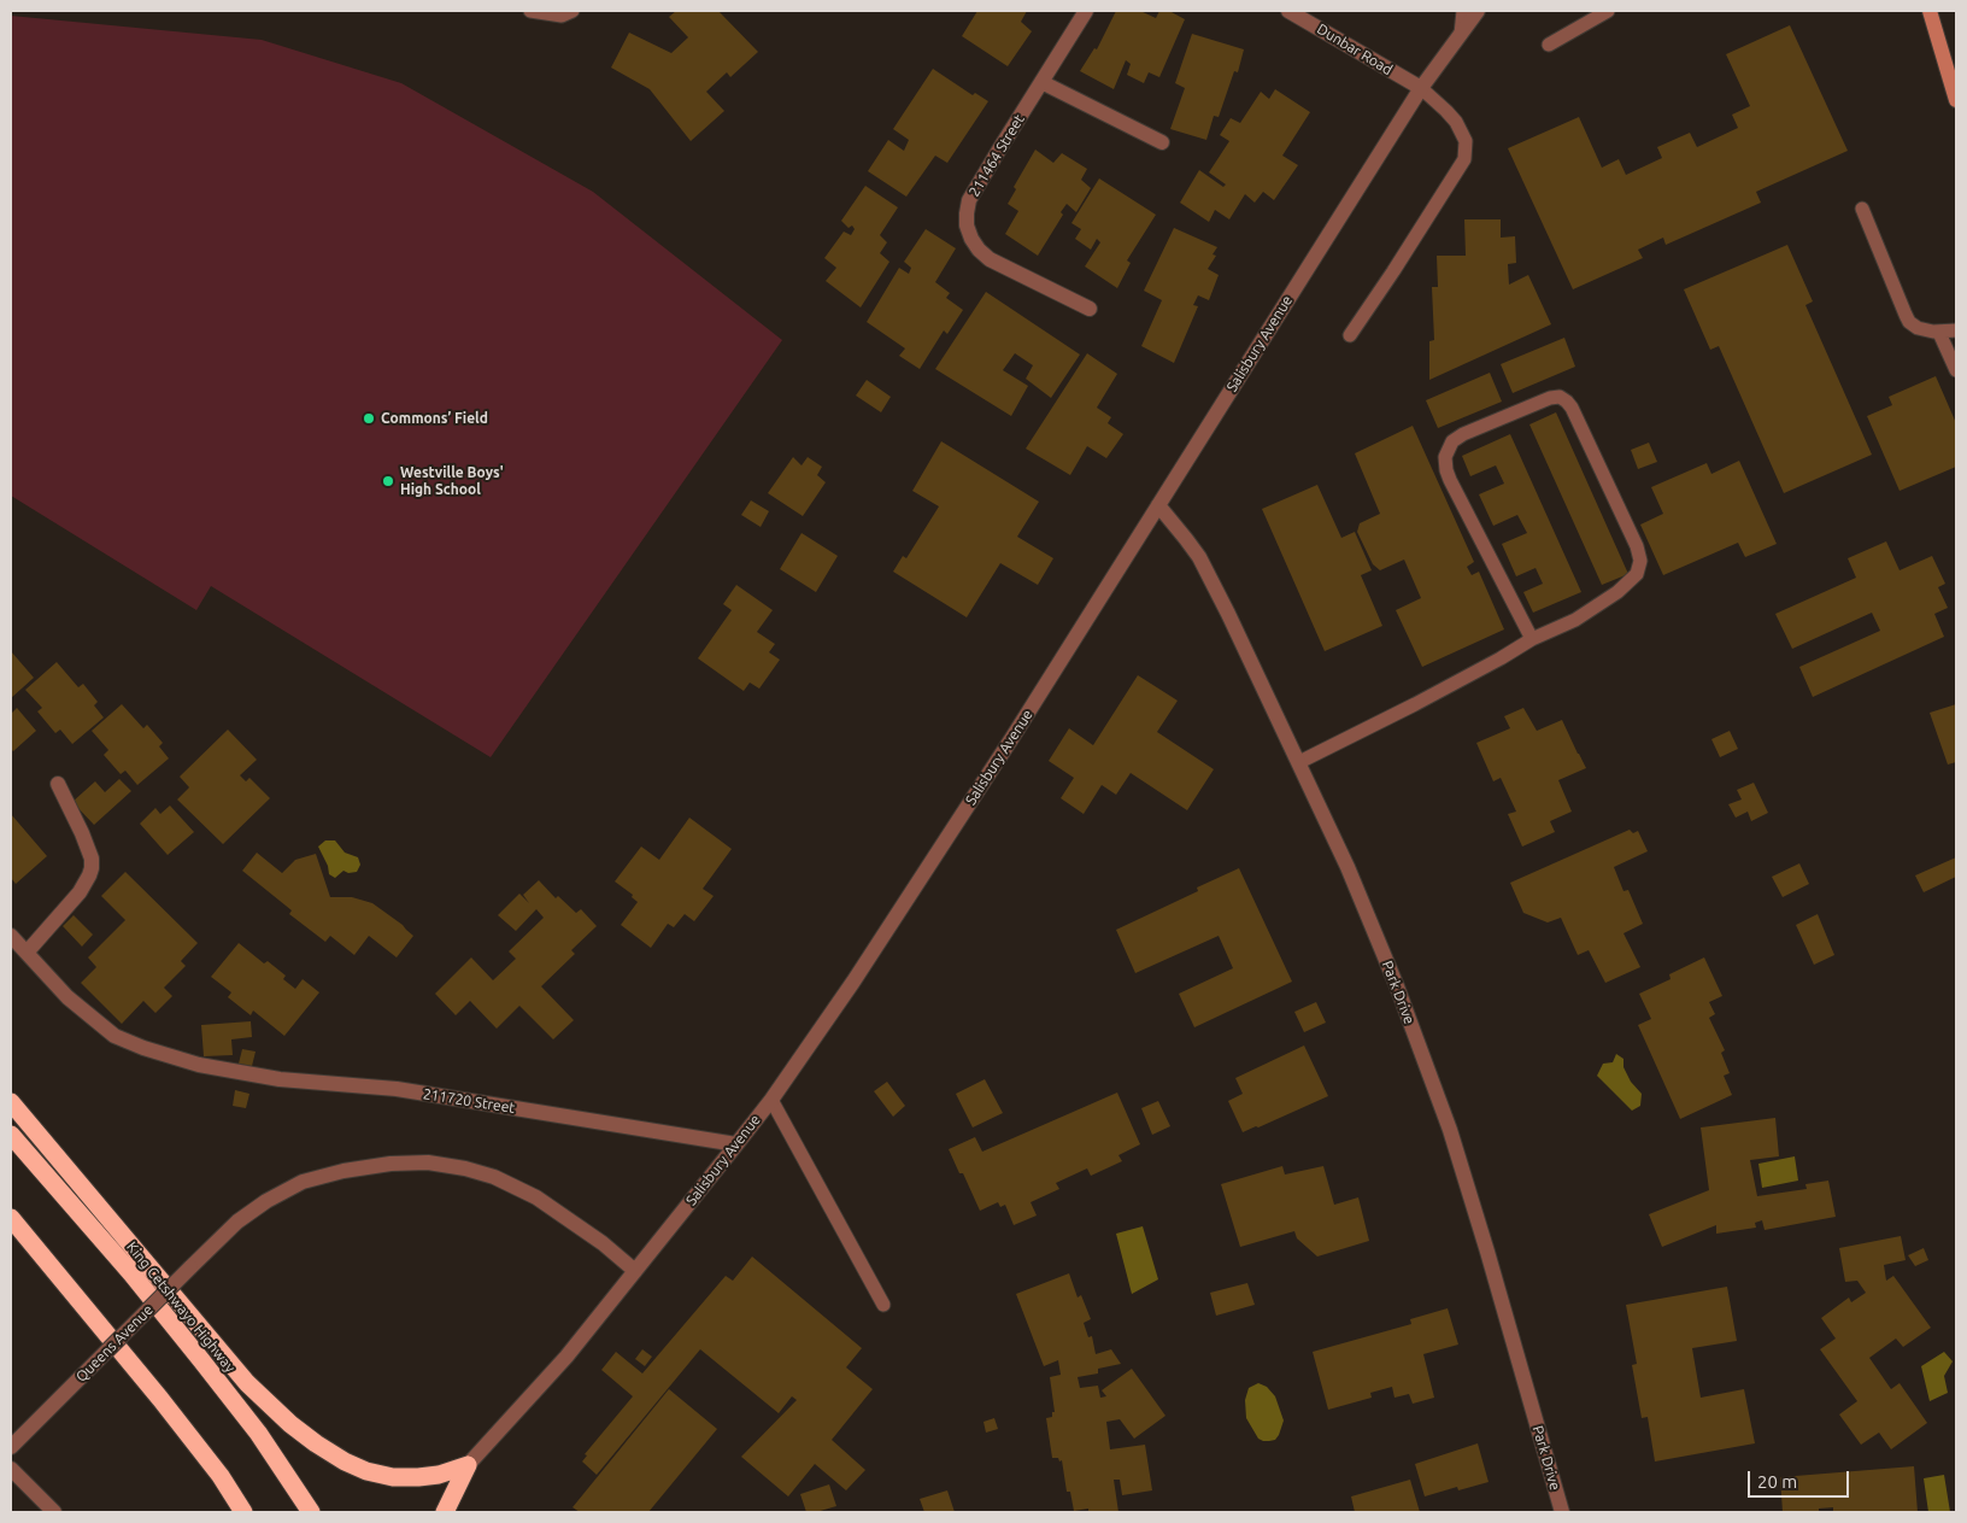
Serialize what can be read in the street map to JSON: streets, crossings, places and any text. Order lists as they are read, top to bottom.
{
  "streets": {
    "highway": ["King Cetshwayo Highway"],
    "street": [
      "Dunbar Road",
      "211464 Street",
      "Salisbury Avenue",
      "Park Drive",
      "211720 Street",
      "Queens Avenue"
    ]
  },
  "crossings": [
    ["Dunbar Road", "Salisbury Avenue"],
    ["Salisbury Avenue", "Park Drive"],
    ["Salisbury Avenue", "211720 Street"],
    ["Salisbury Avenue", "Queens Avenue"]
  ],
  "places": ["Commons’ Field", "Westville Boys' High School"],
  "scale_bar": "20 m"
}
